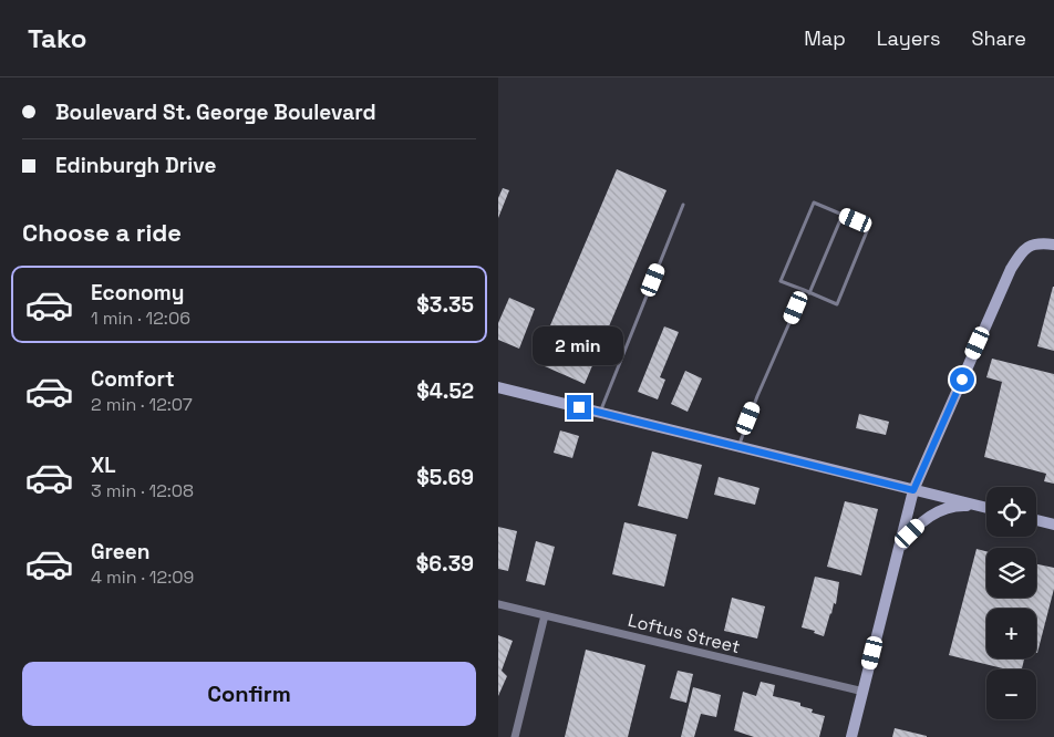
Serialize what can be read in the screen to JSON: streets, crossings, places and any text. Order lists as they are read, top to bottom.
{
  "streets": {
    "street": ["Loftus Street"]
  },
  "page": {
    "header": "Tako",
    "nav": ["Map", "Layers", "Share"],
    "banner": ["Boulevard St. George Boulevard", "Edinburgh Drive"],
    "heading": "Choose a ride",
    "list": [
      {
        "name": "Economy",
        "note": "1 min · 12:06",
        "value": "$3.35"
      },
      {
        "name": "Comfort",
        "note": "2 min · 12:07",
        "value": "$4.52"
      },
      {
        "name": "XL",
        "note": "3 min · 12:08",
        "value": "$5.69"
      },
      {
        "name": "Green",
        "note": "4 min · 12:09",
        "value": "$6.39"
      }
    ],
    "bubble": "2 min",
    "map_buttons": ["+", "−"],
    "buttons": "Confirm"
  }
}
